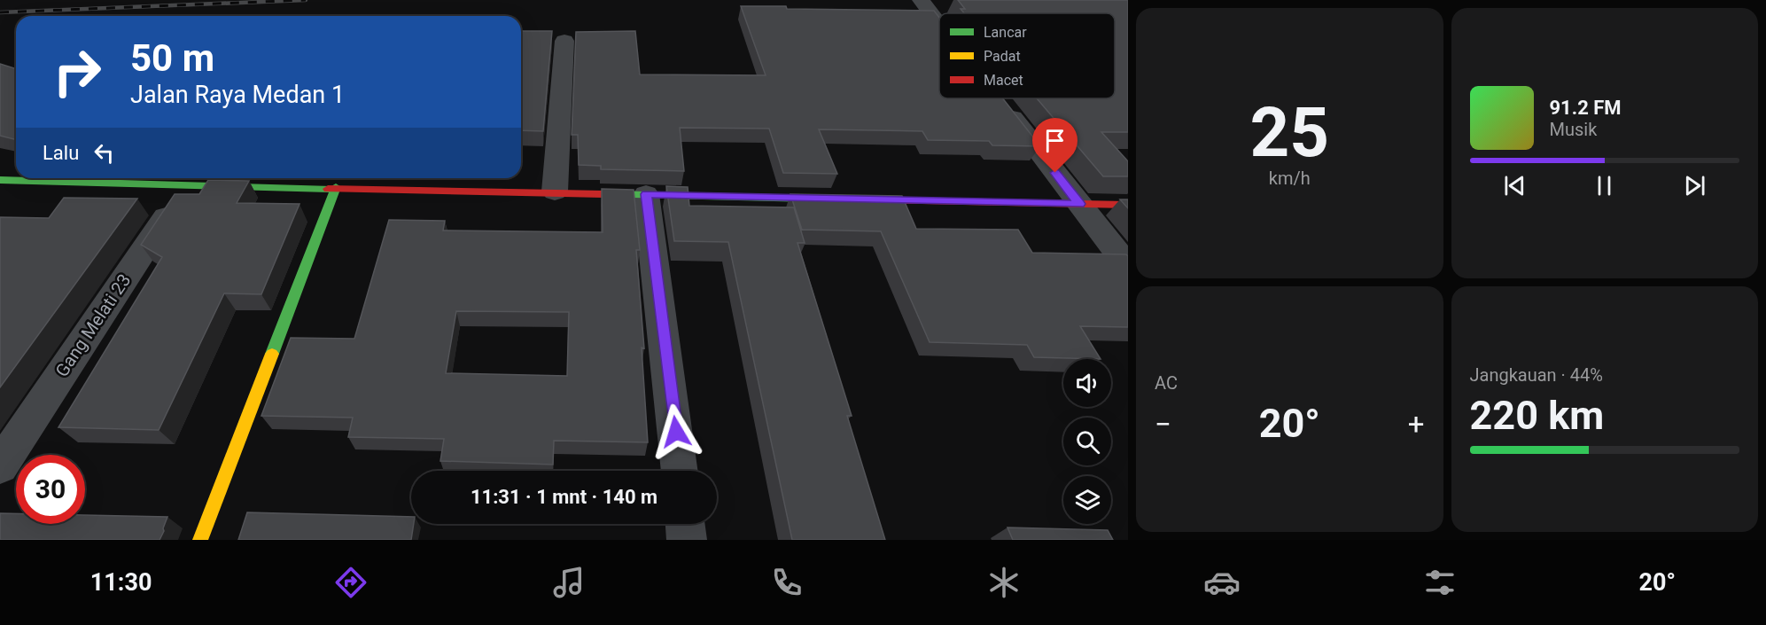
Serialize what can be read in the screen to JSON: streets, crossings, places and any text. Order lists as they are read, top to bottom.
{
  "streets": {
    "street": ["Gang Melati 23"]
  },
  "legend": ["Lancar", "Padat", "Macet"],
  "page": {
    "tile": [
      ["25", "km/h"],
      "AC",
      ["Jangkauan · 44%", "220 km"]
    ],
    "turn": ["50 m", "Jalan Raya Medan 1"],
    "song": ["91.2 FM", "Musik"],
    "then": "Lalu",
    "heat": ["−", "20°", "+"],
    "limit": "30",
    "trip": "11:31 · 1 mnt · 140 m",
    "tabs": ["11:30", "20°"]
  }
}
